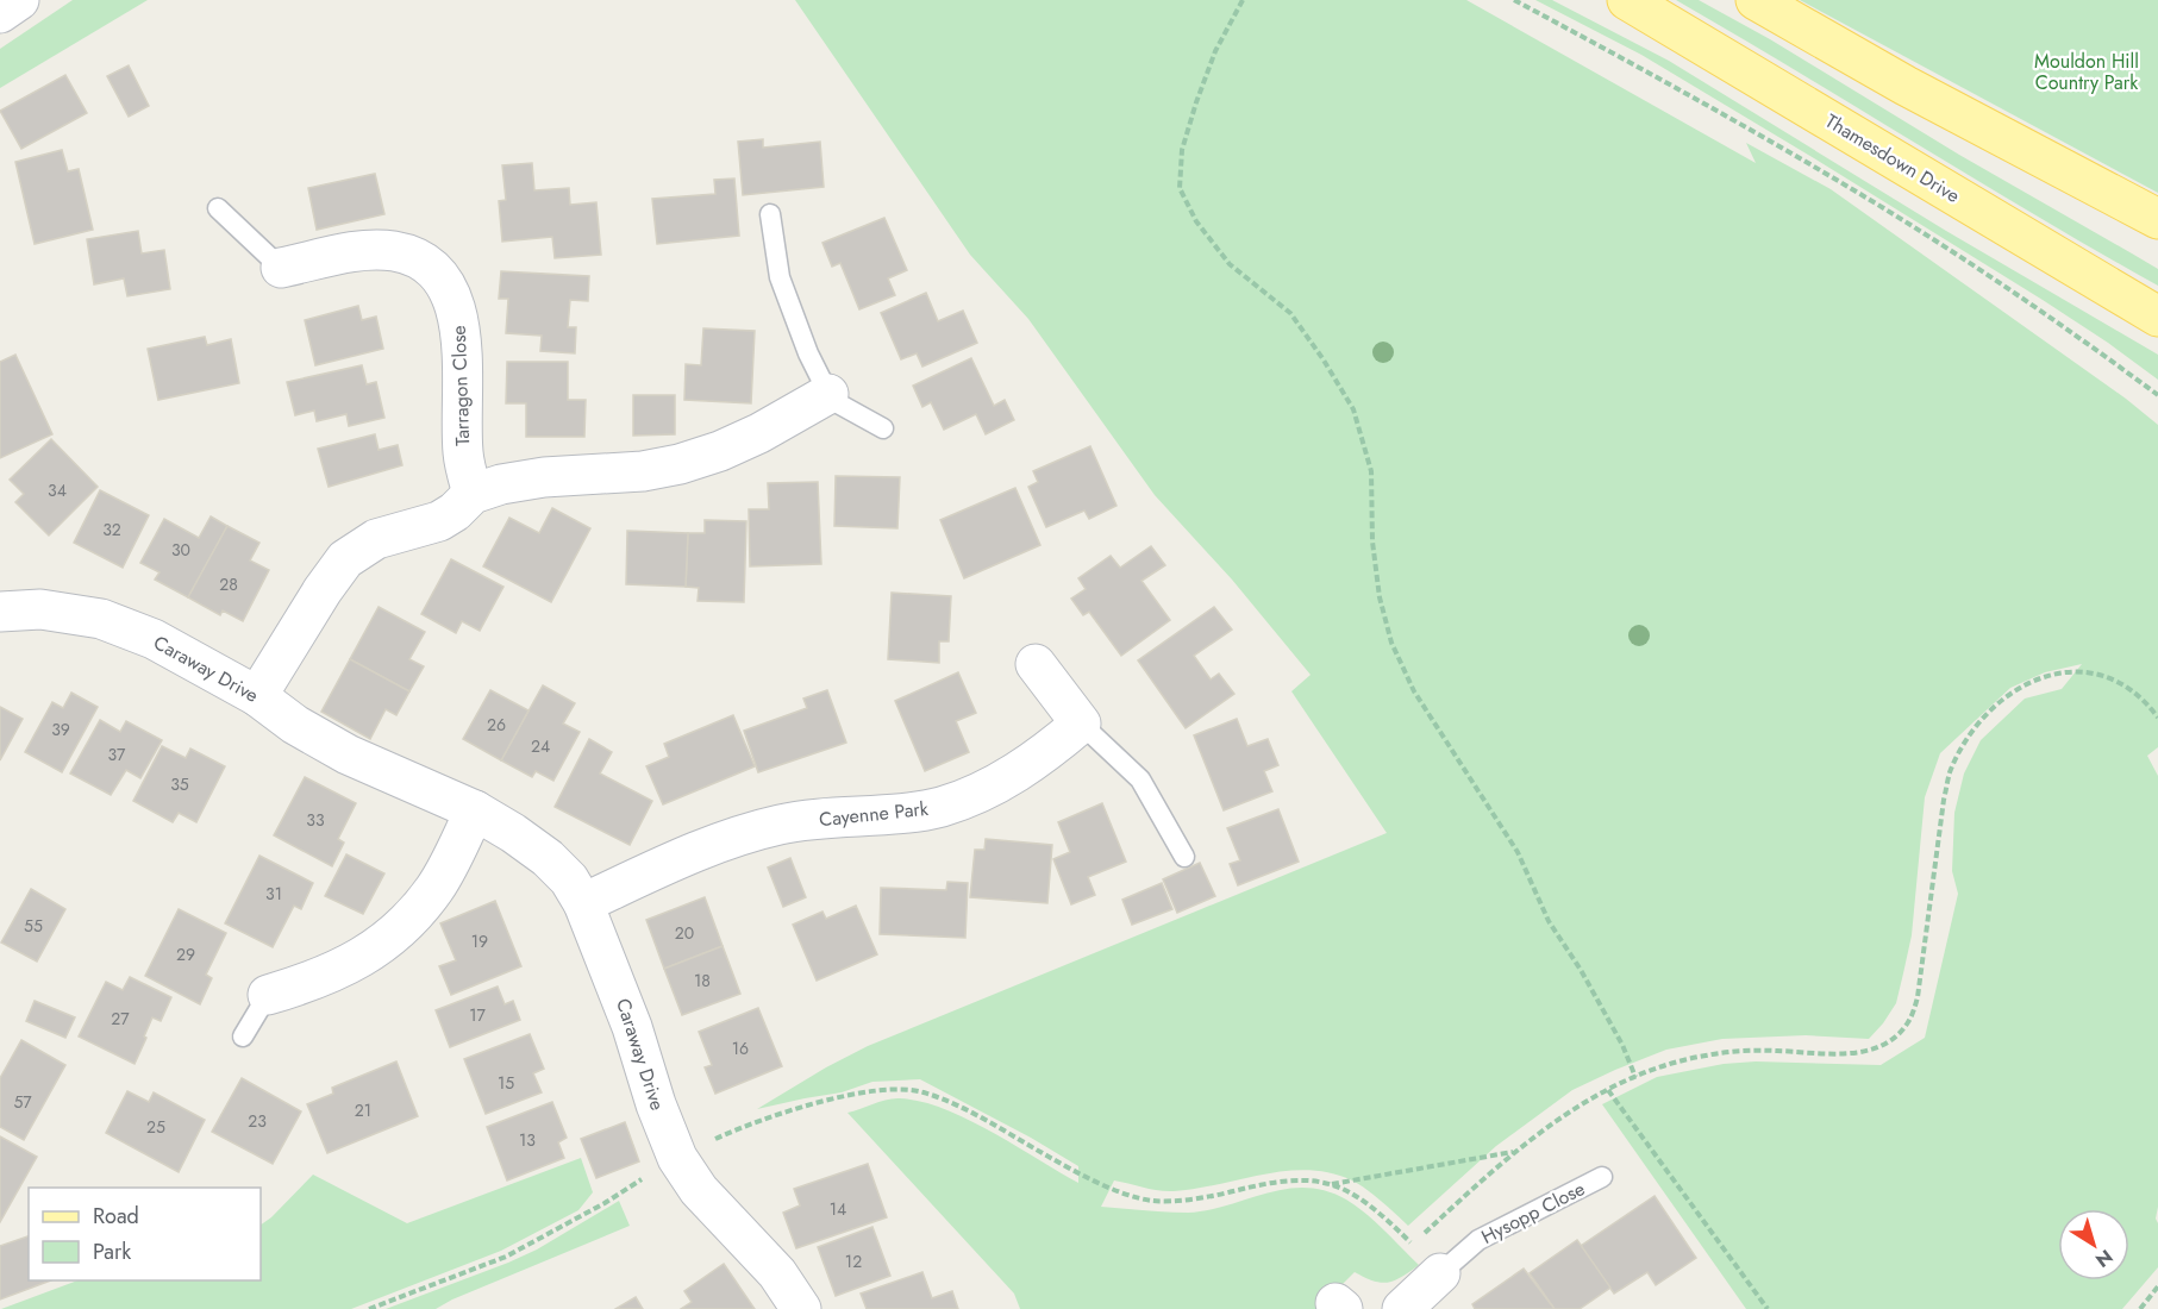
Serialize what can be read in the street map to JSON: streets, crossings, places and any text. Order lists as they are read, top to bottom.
{
  "streets": {
    "main road": ["Thamesdown Drive"],
    "street": [
      "Tarragon Close",
      "Caraway Drive",
      "Cayenne Park",
      "Hysopp Close"
    ]
  },
  "crossings": [
    ["Caraway Drive", "Cayenne Park"]
  ],
  "parks": ["Mouldon Hill Country Park"],
  "house_numbers": [
    "34",
    "32",
    "30",
    "28",
    "26",
    "39",
    "24",
    "37",
    "35",
    "33",
    "31",
    "55",
    "20",
    "19",
    "29",
    "18",
    "17",
    "27",
    "16",
    "15",
    "57",
    "21",
    "23",
    "25",
    "13",
    "14",
    "12"
  ],
  "legend": ["Road", "Park"],
  "north": "bottom right"
}
